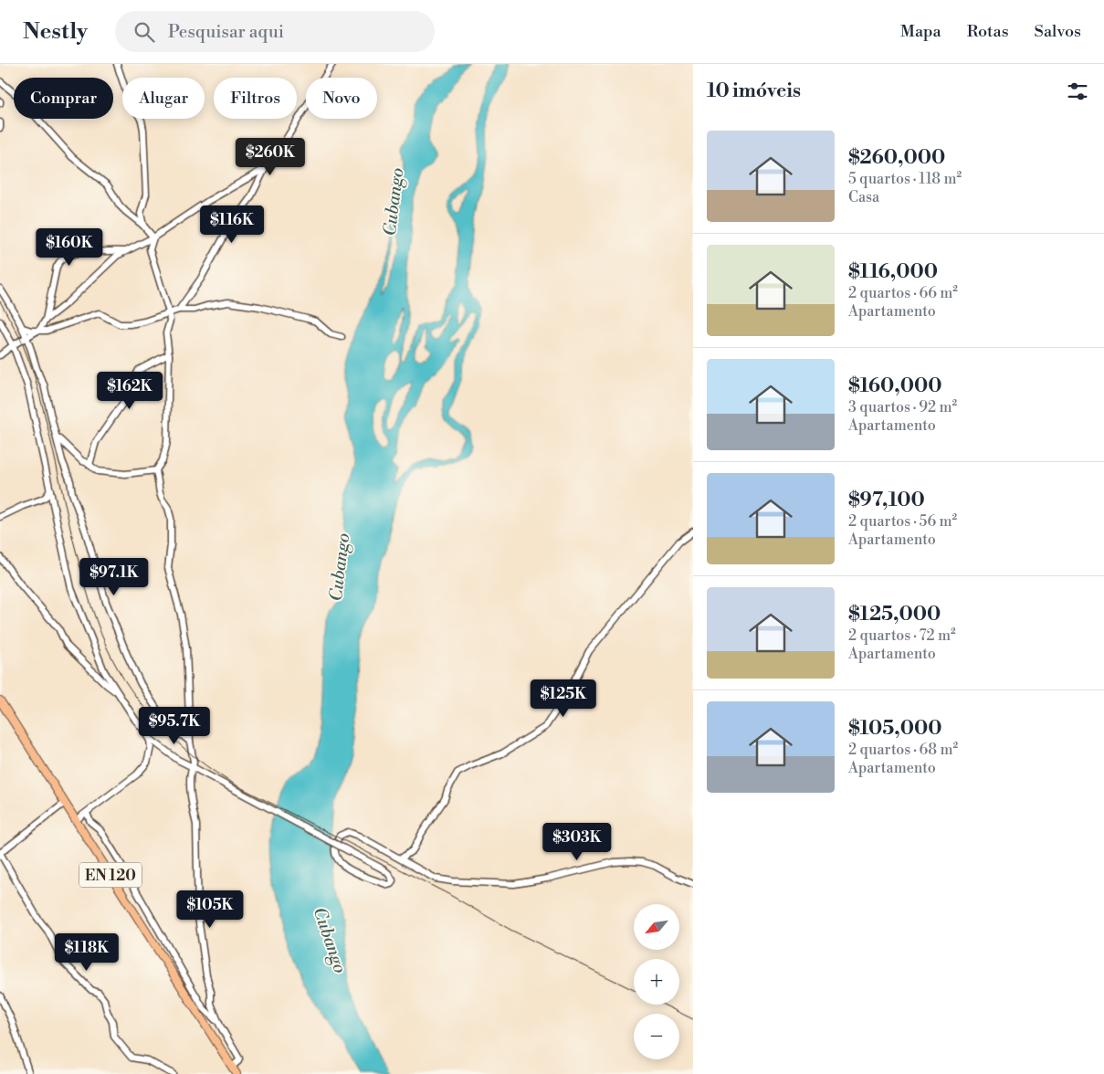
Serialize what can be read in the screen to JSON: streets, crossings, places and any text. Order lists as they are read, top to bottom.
{
  "streets": {
    "main road": ["EN 120"]
  },
  "water": ["Cubango"],
  "north": "bottom left",
  "page": {
    "header": "Nestly",
    "search": "Pesquisar aqui",
    "nav": ["Mapa", "Rotas", "Salvos"],
    "heading": "10 imóveis",
    "chip": [
      "Comprar",
      "Alugar",
      "Filtros",
      "Novo"
    ],
    "list": [
      {
        "name": "$260,000",
        "note": "5 quartos · 118 m² · Casa"
      },
      {
        "name": "$116,000",
        "note": "2 quartos · 66 m² · Apartamento"
      },
      {
        "name": "$160,000",
        "note": "3 quartos · 92 m² · Apartamento"
      },
      {
        "name": "$97,100",
        "note": "2 quartos · 56 m² · Apartamento"
      },
      {
        "name": "$125,000",
        "note": "2 quartos · 72 m² · Apartamento"
      },
      {
        "name": "$105,000",
        "note": "2 quartos · 68 m² · Apartamento"
      }
    ],
    "price": [
      "$260K",
      "$116K",
      "$160K",
      "$162K",
      "$97.1K",
      "$125K",
      "$95.7K",
      "$303K",
      "$105K",
      "$118K"
    ],
    "map_buttons": ["+", "−"]
  }
}
